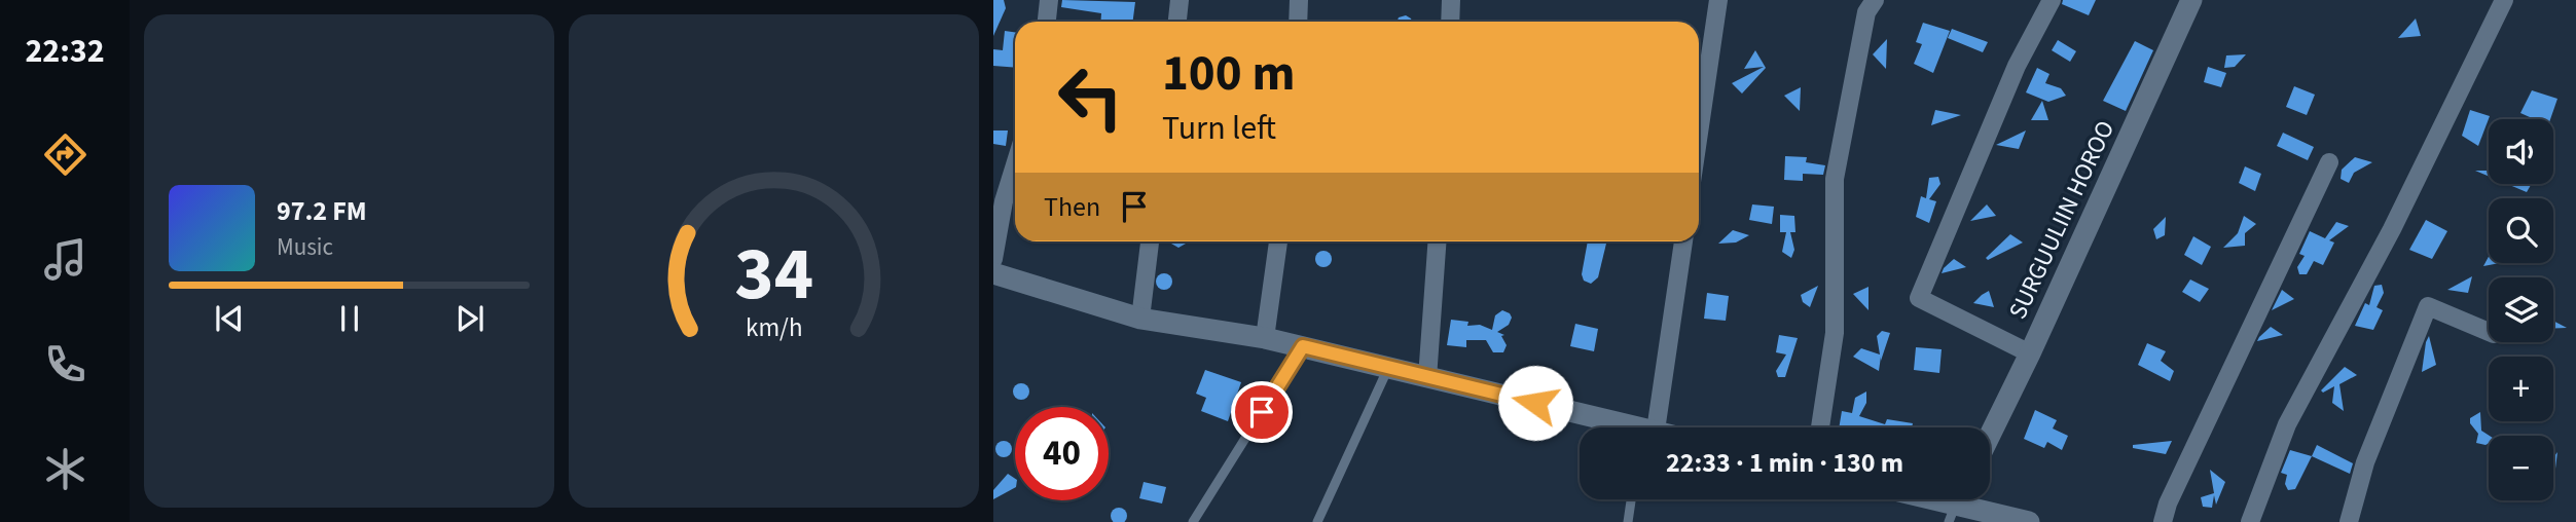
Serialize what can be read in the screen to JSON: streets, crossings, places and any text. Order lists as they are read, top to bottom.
{
  "streets": {
    "street": ["SURGUULIIN HOROO"]
  },
  "page": {
    "tabs": "22:32",
    "turn": ["100 m", "Turn left"],
    "map_buttons": ["+", "−"],
    "then": "Then",
    "song": ["97.2 FM", "Music"],
    "limit": "40",
    "trip": "22:33 · 1 min · 130 m",
    "gauge": ["34", "km/h"]
  }
}
